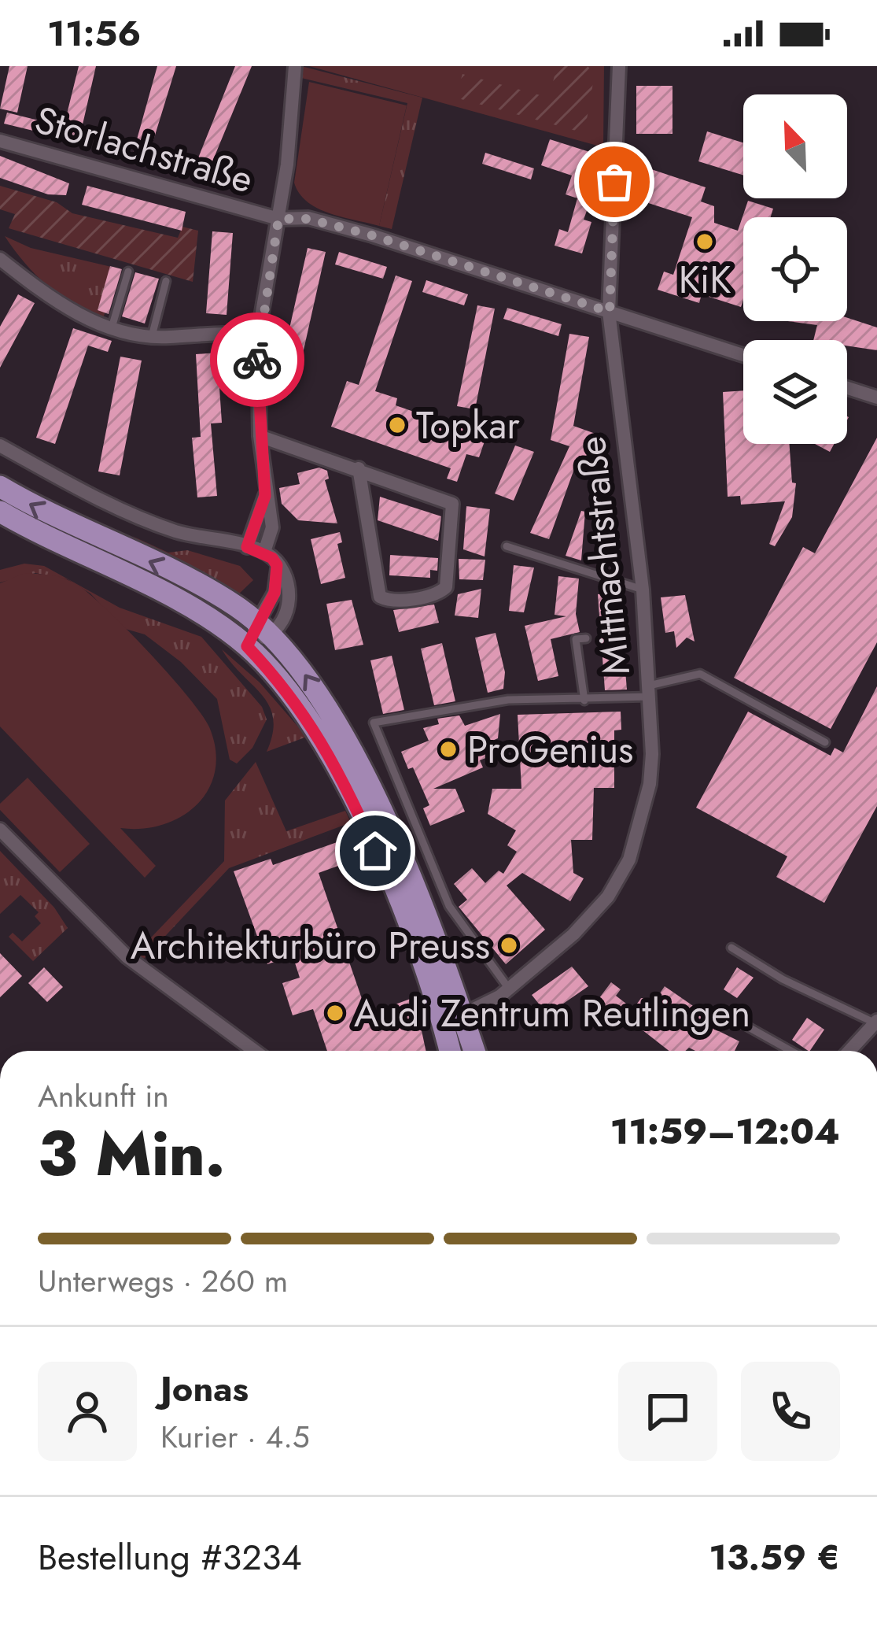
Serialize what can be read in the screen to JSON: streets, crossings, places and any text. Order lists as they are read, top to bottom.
{
  "streets": {
    "street": ["Storlachstraße", "Mittnachtstraße"]
  },
  "crossings": [
    ["Storlachstraße", "Mittnachtstraße"]
  ],
  "places": [
    "KiK",
    "Topkar",
    "ProGenius",
    "Architekturbüro Preuss",
    "Audi Zentrum Reutlingen"
  ],
  "north": "top left",
  "page": {
    "status": "11:56",
    "heading": ["3 Min.", "Ankunft in", "11:59–12:04"],
    "panel": [
      "Jonas",
      "Kurier · 4.5",
      "Bestellung #3234",
      "13.59 €"
    ],
    "bar": "Unterwegs · 260 m"
  }
}
